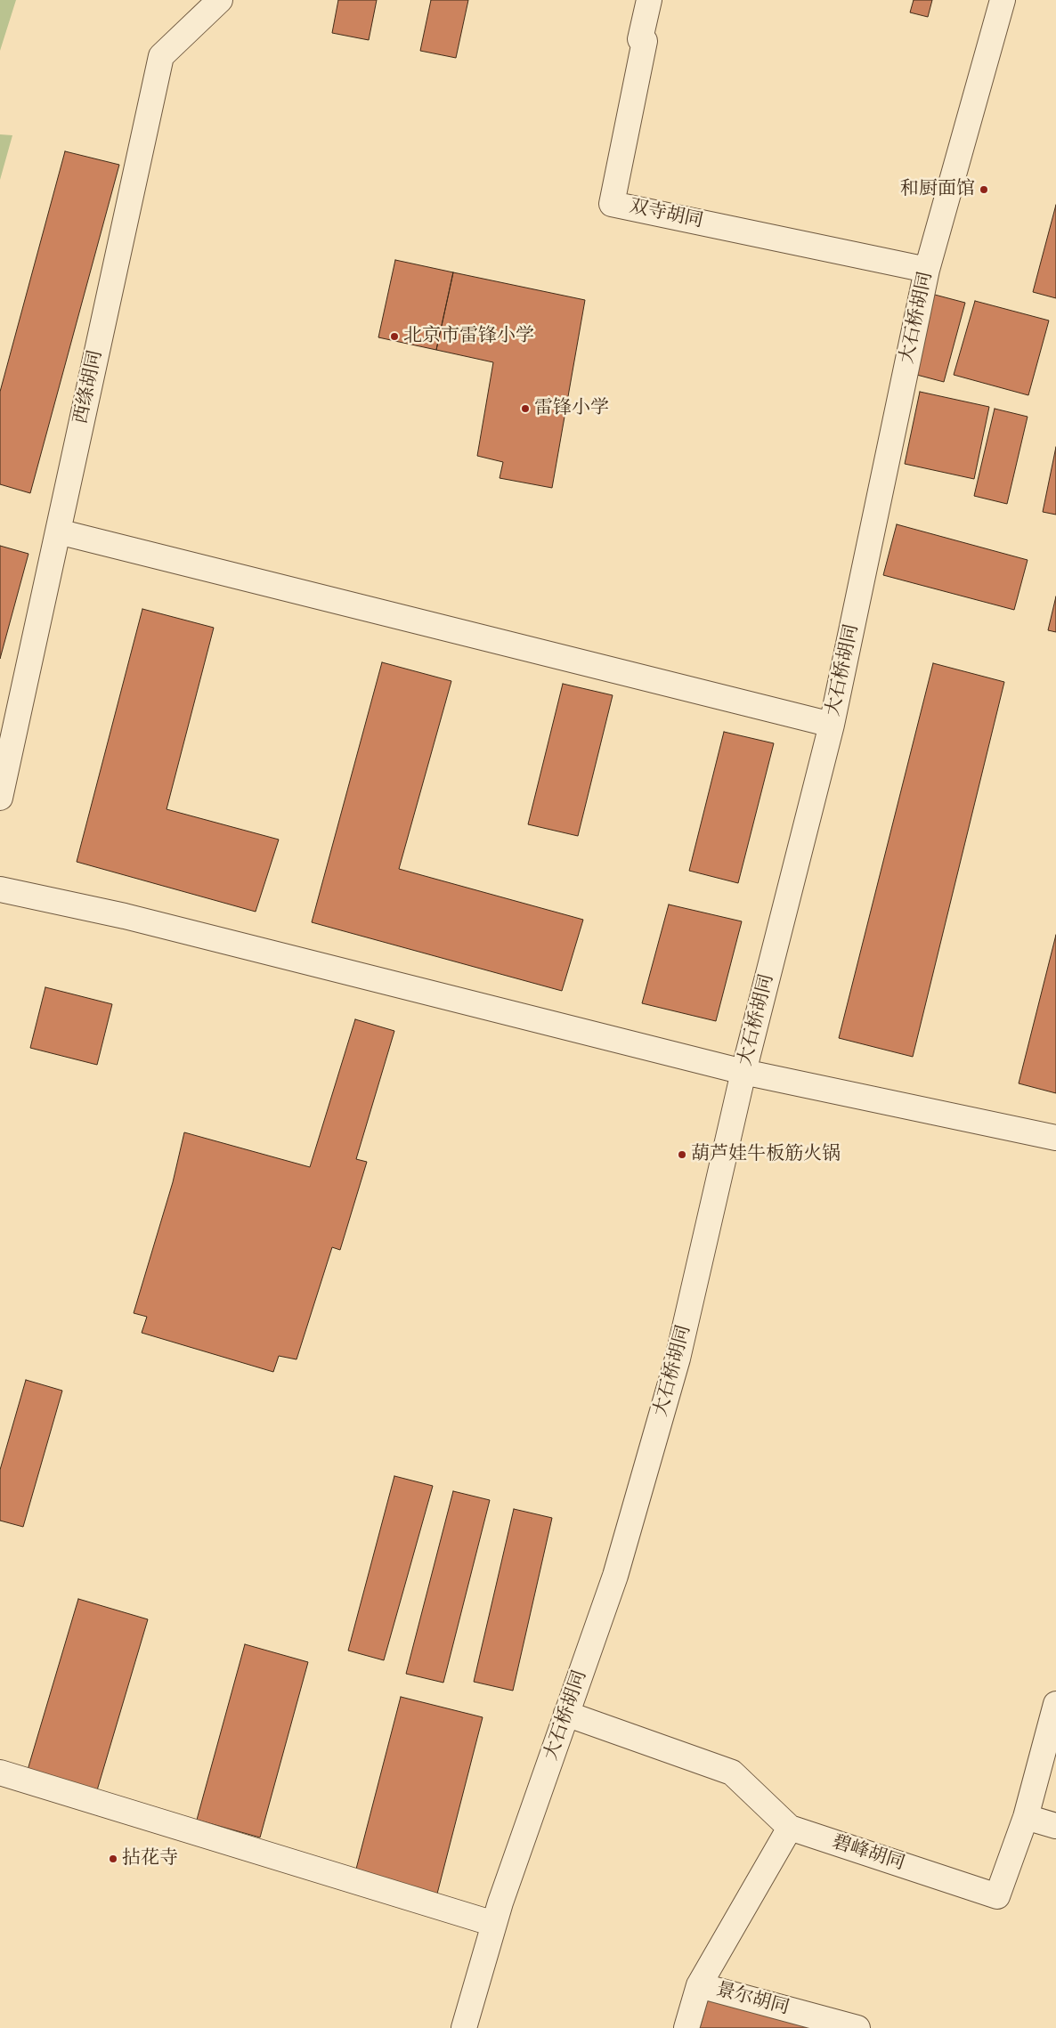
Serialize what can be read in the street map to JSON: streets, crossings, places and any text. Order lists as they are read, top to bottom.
{
  "streets": {
    "street": [
      "双寺胡同",
      "大石桥胡同",
      "西绦胡同",
      "碧峰胡同",
      "景尔胡同"
    ]
  },
  "crossings": [
    ["双寺胡同", "大石桥胡同"],
    ["大石桥胡同", "碧峰胡同"]
  ],
  "places": [
    "和厨面馆",
    "北京市雷锋小学",
    "雷锋小学",
    "葫芦娃牛板筋火锅",
    "拈花寺"
  ]
}
